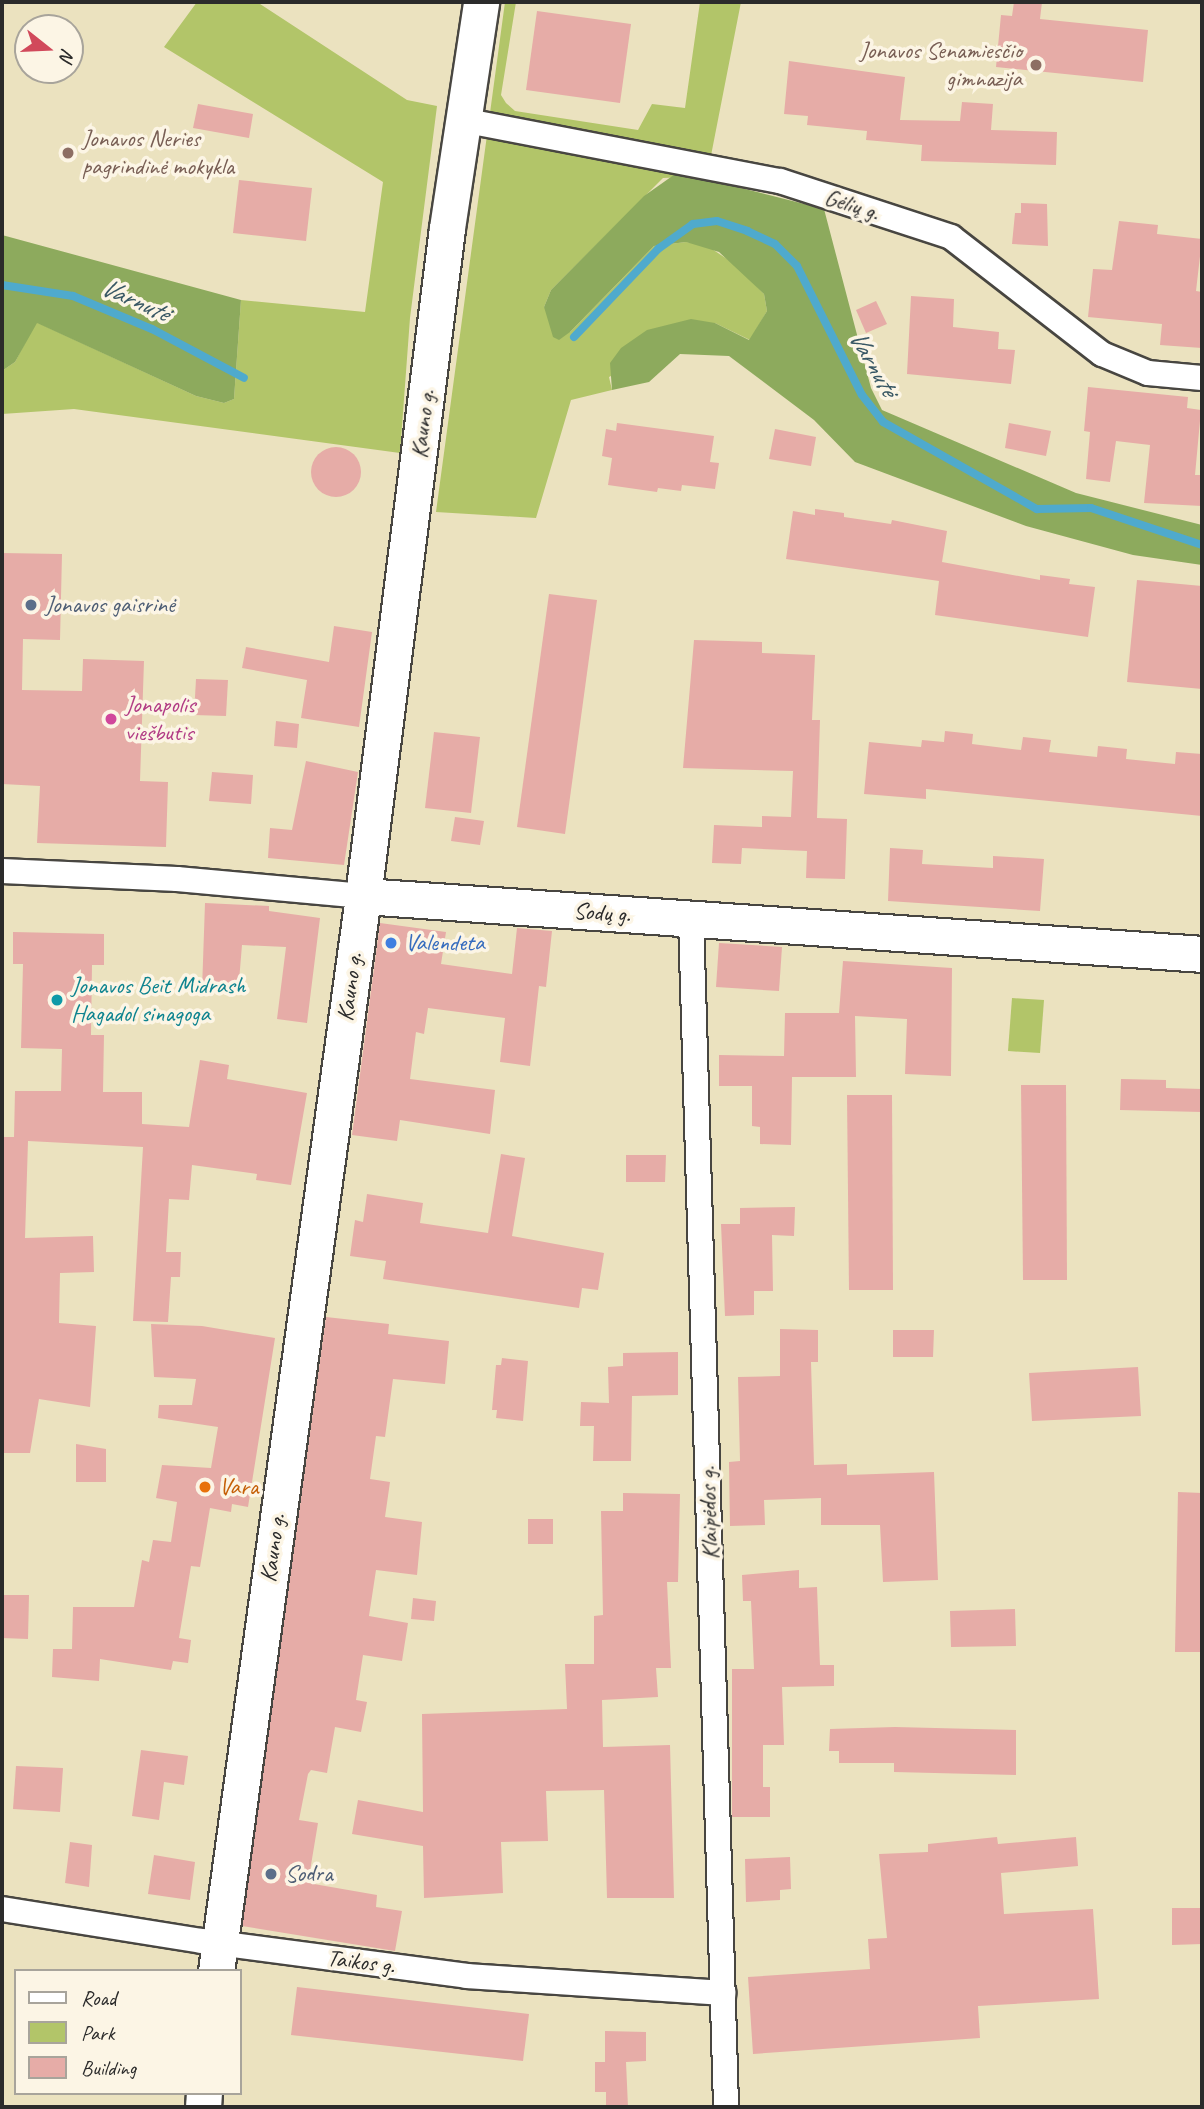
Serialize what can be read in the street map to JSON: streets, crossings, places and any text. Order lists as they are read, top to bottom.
{
  "streets": {
    "main road": ["Kauno g.", "Sodų g."],
    "street": ["Gėlių g.", "Klaipėdos g.", "Taikos g."]
  },
  "crossings": [
    ["Gėlių g.", "Kauno g."],
    ["Kauno g.", "Sodų g."],
    ["Kauno g.", "Taikos g."],
    ["Sodų g.", "Klaipėdos g."],
    ["Klaipėdos g.", "Taikos g."]
  ],
  "water": ["Varnutė"],
  "places": [
    "Jonavos Senamiesčio gimnazija",
    "Jonavos Neries pagrindinė mokykla",
    "Jonavos gaisrinė",
    "Jonapolis viešbutis",
    "Valendeta",
    "Jonavos Beit Midrash Hagadol sinagoga",
    "Vara",
    "Sodra"
  ],
  "legend": ["Road", "Park", "Building"],
  "north": "right"
}
